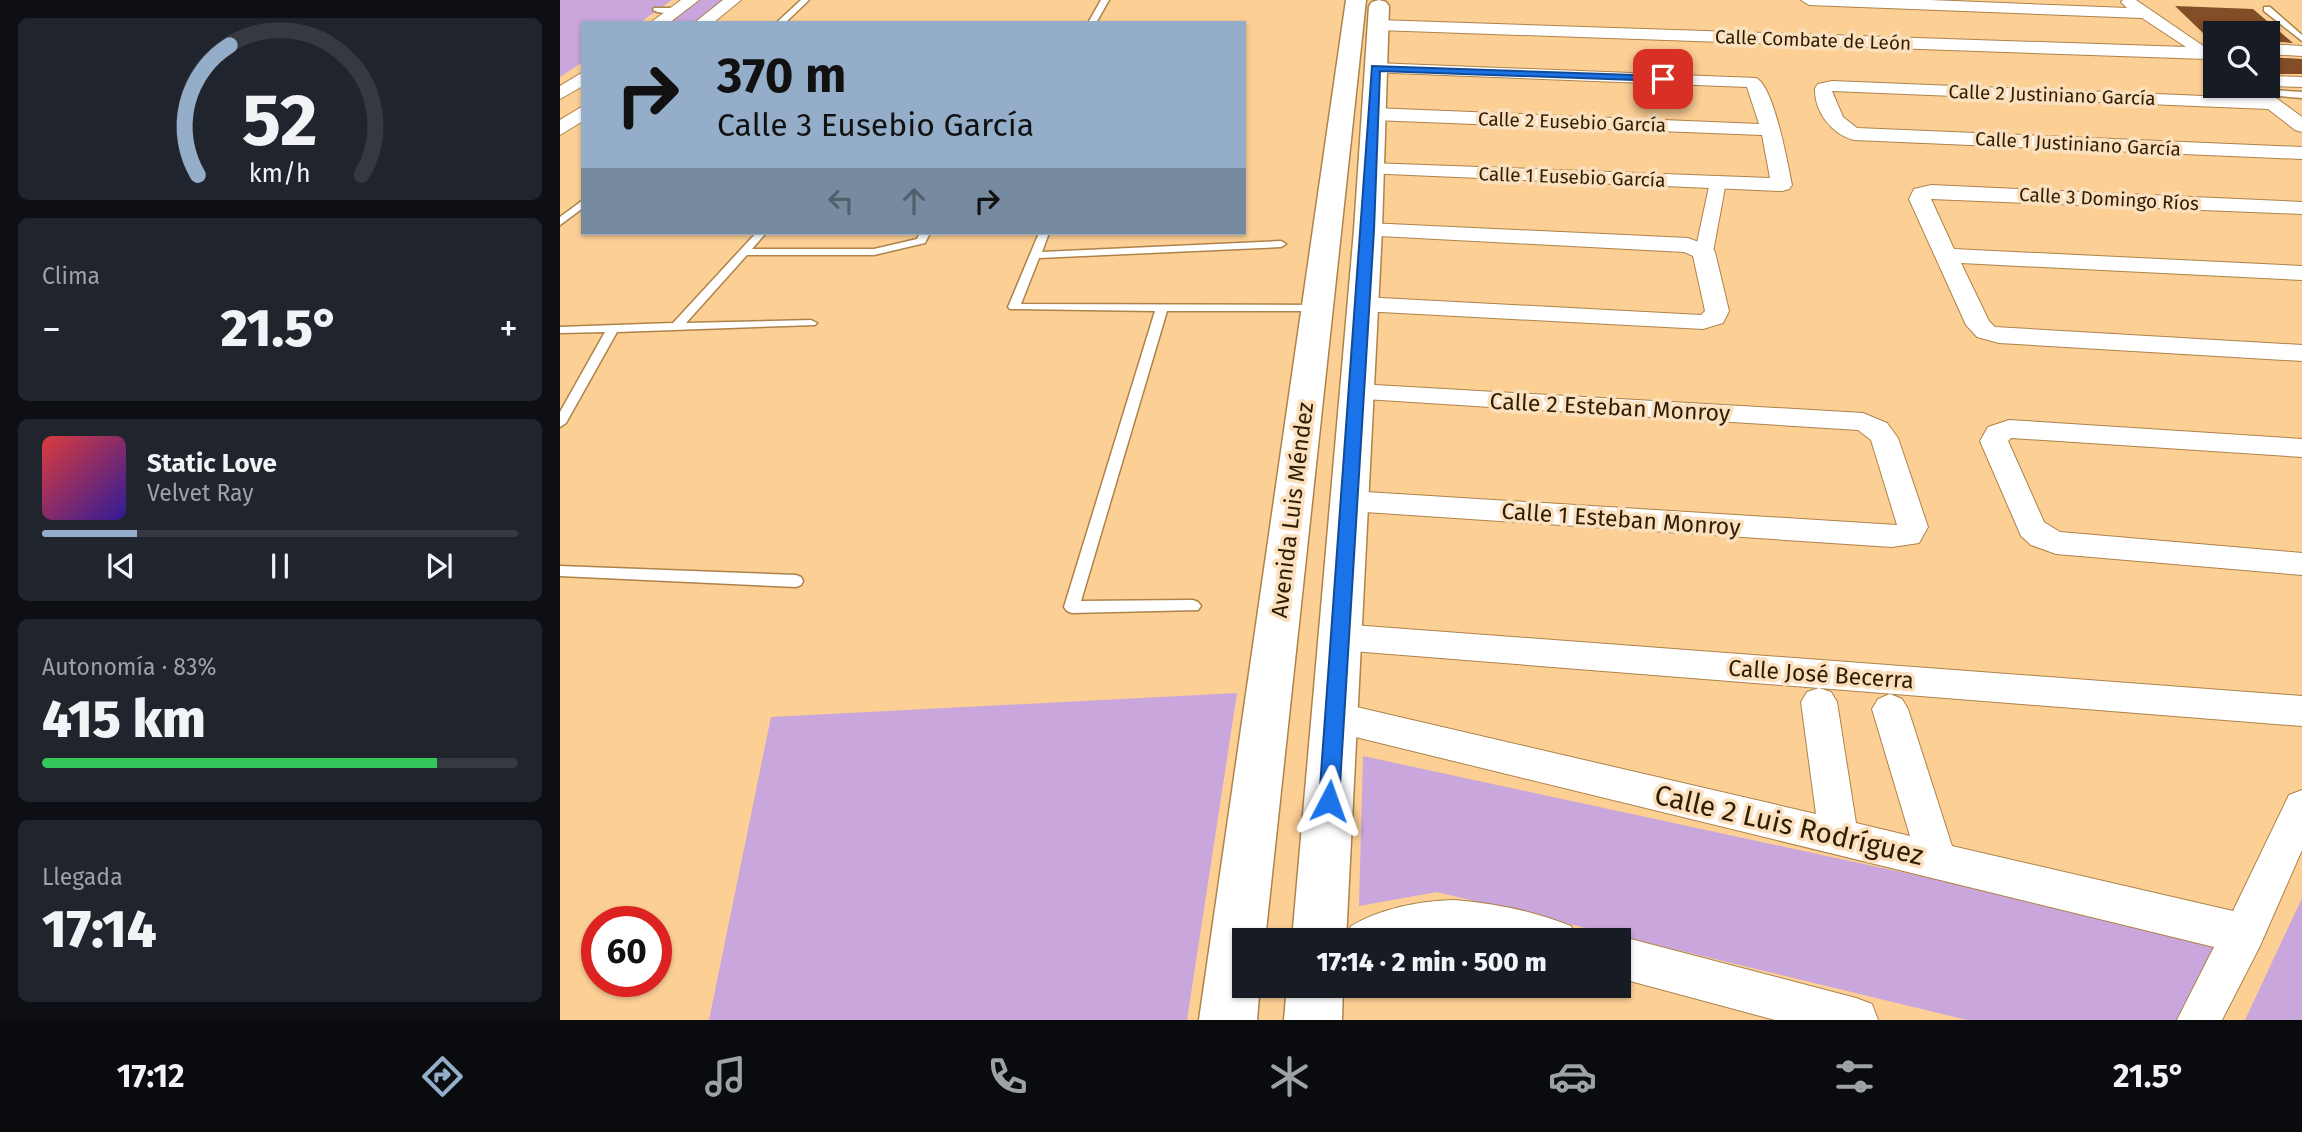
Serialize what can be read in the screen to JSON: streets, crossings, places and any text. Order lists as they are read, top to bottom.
{
  "streets": {
    "main road": ["Avenida Luis Méndez"],
    "street": [
      "Calle Combate de León",
      "Calle 2 Justiniano García",
      "Calle 2 Eusebio García",
      "Calle 1 Justiniano García",
      "Calle 1 Eusebio García",
      "Calle 3 Domingo Ríos",
      "Calle 2 Esteban Monroy",
      "Calle 1 Esteban Monroy",
      "Calle José Becerra",
      "Calle 2 Luis Rodríguez"
    ]
  },
  "crossings": [
    ["Calle Combate de León", "Avenida Luis Méndez"],
    ["Calle 2 Justiniano García", "Calle 1 Justiniano García"],
    ["Calle 2 Eusebio García", "Calle 1 Eusebio García"],
    ["Calle 2 Esteban Monroy", "Calle 1 Esteban Monroy"]
  ],
  "page": {
    "turn": ["370 m", "Calle 3 Eusebio García"],
    "tile": [
      "Clima",
      ["Autonomía · 83%", "415 km"],
      ["Llegada", "17:14"]
    ],
    "heat": ["−", "21.5°", "+"],
    "song": ["Static Love", "Velvet Ray"],
    "limit": "60",
    "trip": "17:14 · 2 min · 500 m",
    "tabs": ["17:12", "21.5°"],
    "gauge": ["52", "km/h"]
  }
}
